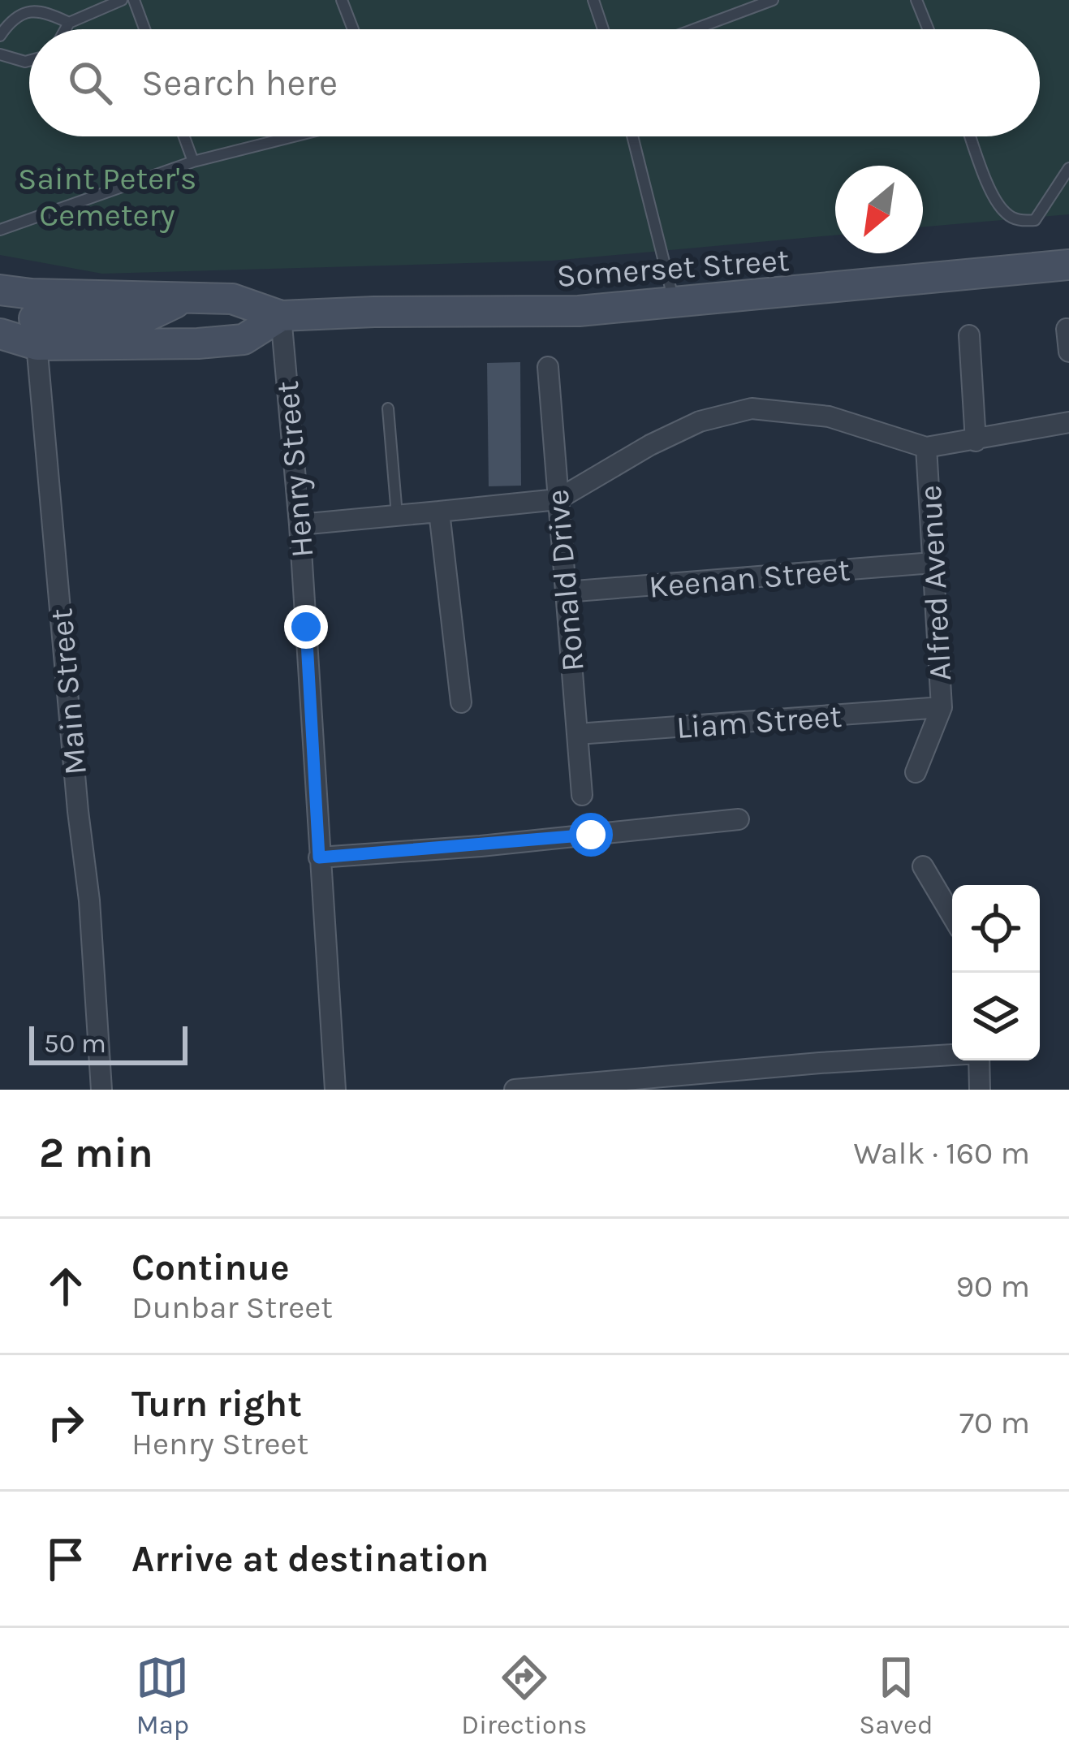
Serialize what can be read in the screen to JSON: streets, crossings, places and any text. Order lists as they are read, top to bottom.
{
  "streets": {
    "main road": ["Somerset Street"],
    "street": [
      "Henry Street",
      "Keenan Street",
      "Ronald Drive",
      "Alfred Avenue",
      "Main Street",
      "Liam Street"
    ]
  },
  "crossings": [
    ["Somerset Street", "Henry Street"],
    ["Somerset Street", "Main Street"],
    ["Keenan Street", "Ronald Drive"],
    ["Keenan Street", "Alfred Avenue"],
    ["Ronald Drive", "Liam Street"],
    ["Alfred Avenue", "Liam Street"]
  ],
  "parks": ["Saint Peter's Cemetery"],
  "scale_bar": "50 m",
  "north": "bottom left",
  "page": {
    "search": "Search here",
    "scale": "50 m",
    "heading": ["2 min", "Walk · 160 m"],
    "list": [
      ["Continue", "Dunbar Street", "90 m"],
      ["Turn right", "Henry Street", "70 m"],
      "Arrive at destination"
    ],
    "nav": ["Map", "Directions", "Saved"]
  }
}
